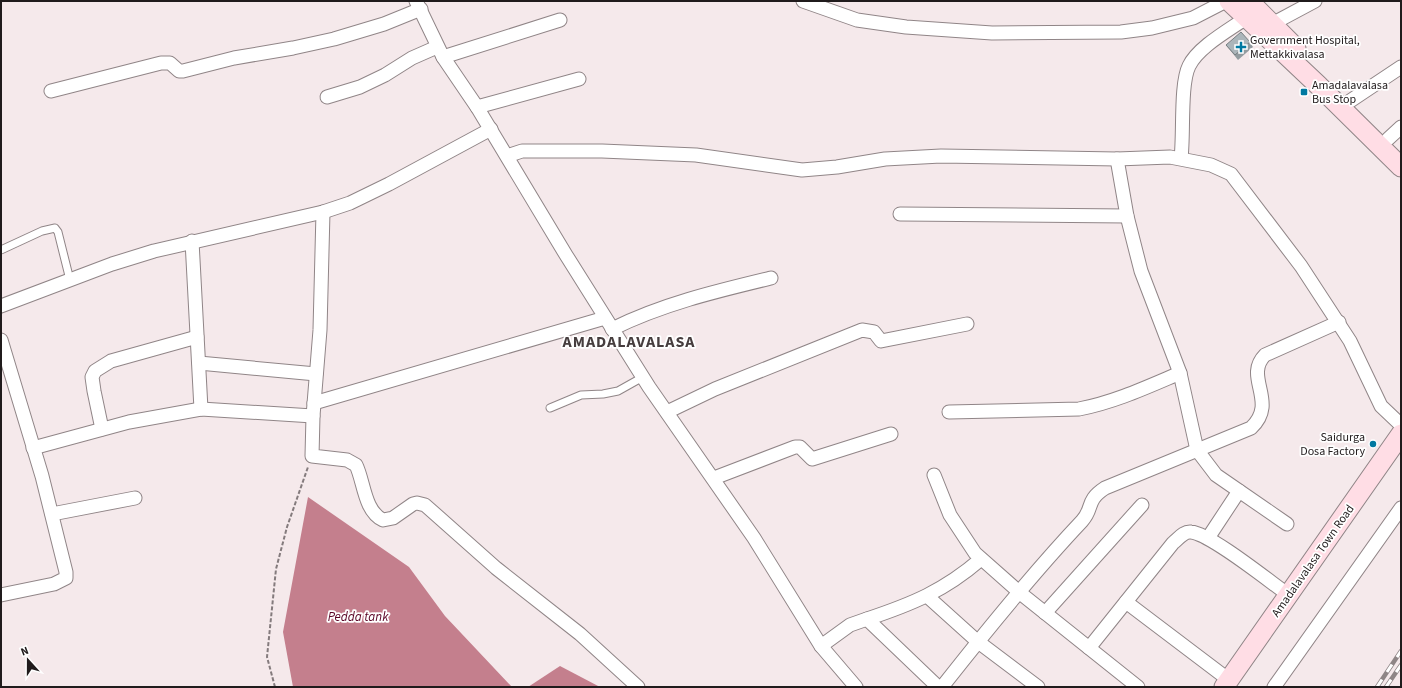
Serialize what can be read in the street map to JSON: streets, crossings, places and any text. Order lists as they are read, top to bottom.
{
  "streets": {
    "main road": ["Amadalavalasa Town Road"]
  },
  "districts": ["AMADALAVALASA"],
  "water": ["Pedda tank"],
  "places": {
    "health": ["Government Hospital, Mettakkivalasa"],
    "transit": ["Amadalavalasa Bus Stop"],
    "other": ["Saidurga Dosa Factory"]
  },
  "north": "top"
}
